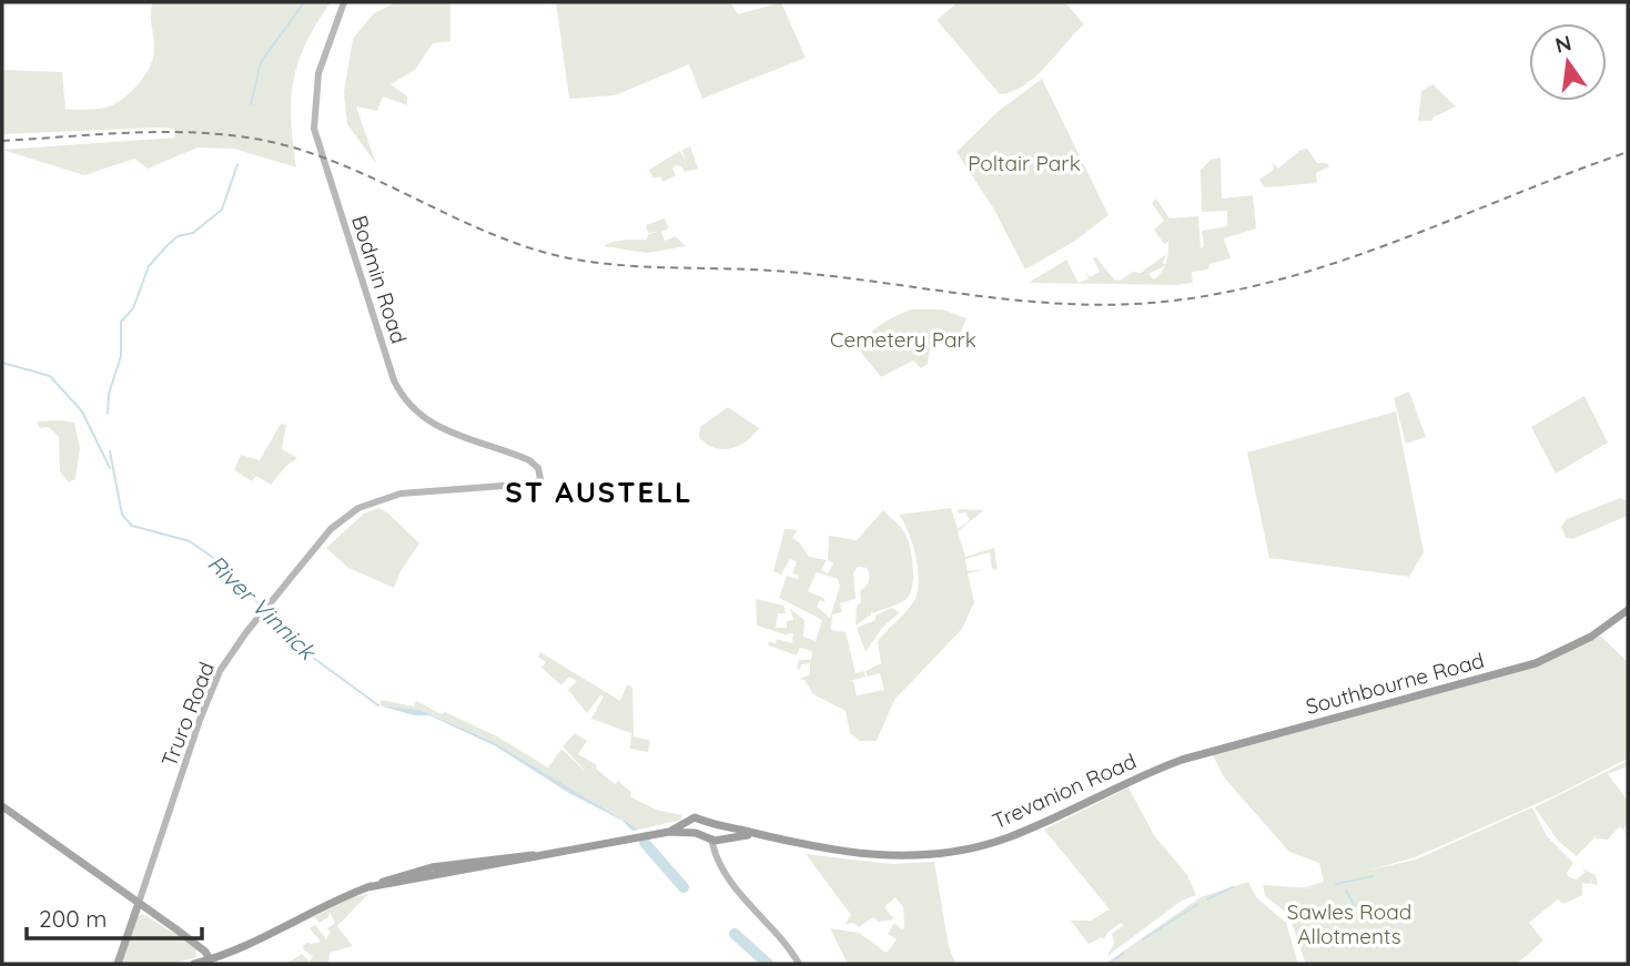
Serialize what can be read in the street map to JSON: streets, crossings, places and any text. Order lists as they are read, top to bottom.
{
  "streets": {
    "highway": ["Southbourne Road", "Trevanion Road"],
    "main road": ["Bodmin Road", "Truro Road"]
  },
  "crossings": [
    ["Bodmin Road", "Truro Road"],
    ["Southbourne Road", "Trevanion Road"]
  ],
  "districts": ["ST AUSTELL"],
  "water": ["River Vinnick"],
  "parks": ["Poltair Park", "Cemetery Park", "Sawles Road Allotments"],
  "scale_bar": "200 m",
  "north": "top"
}
